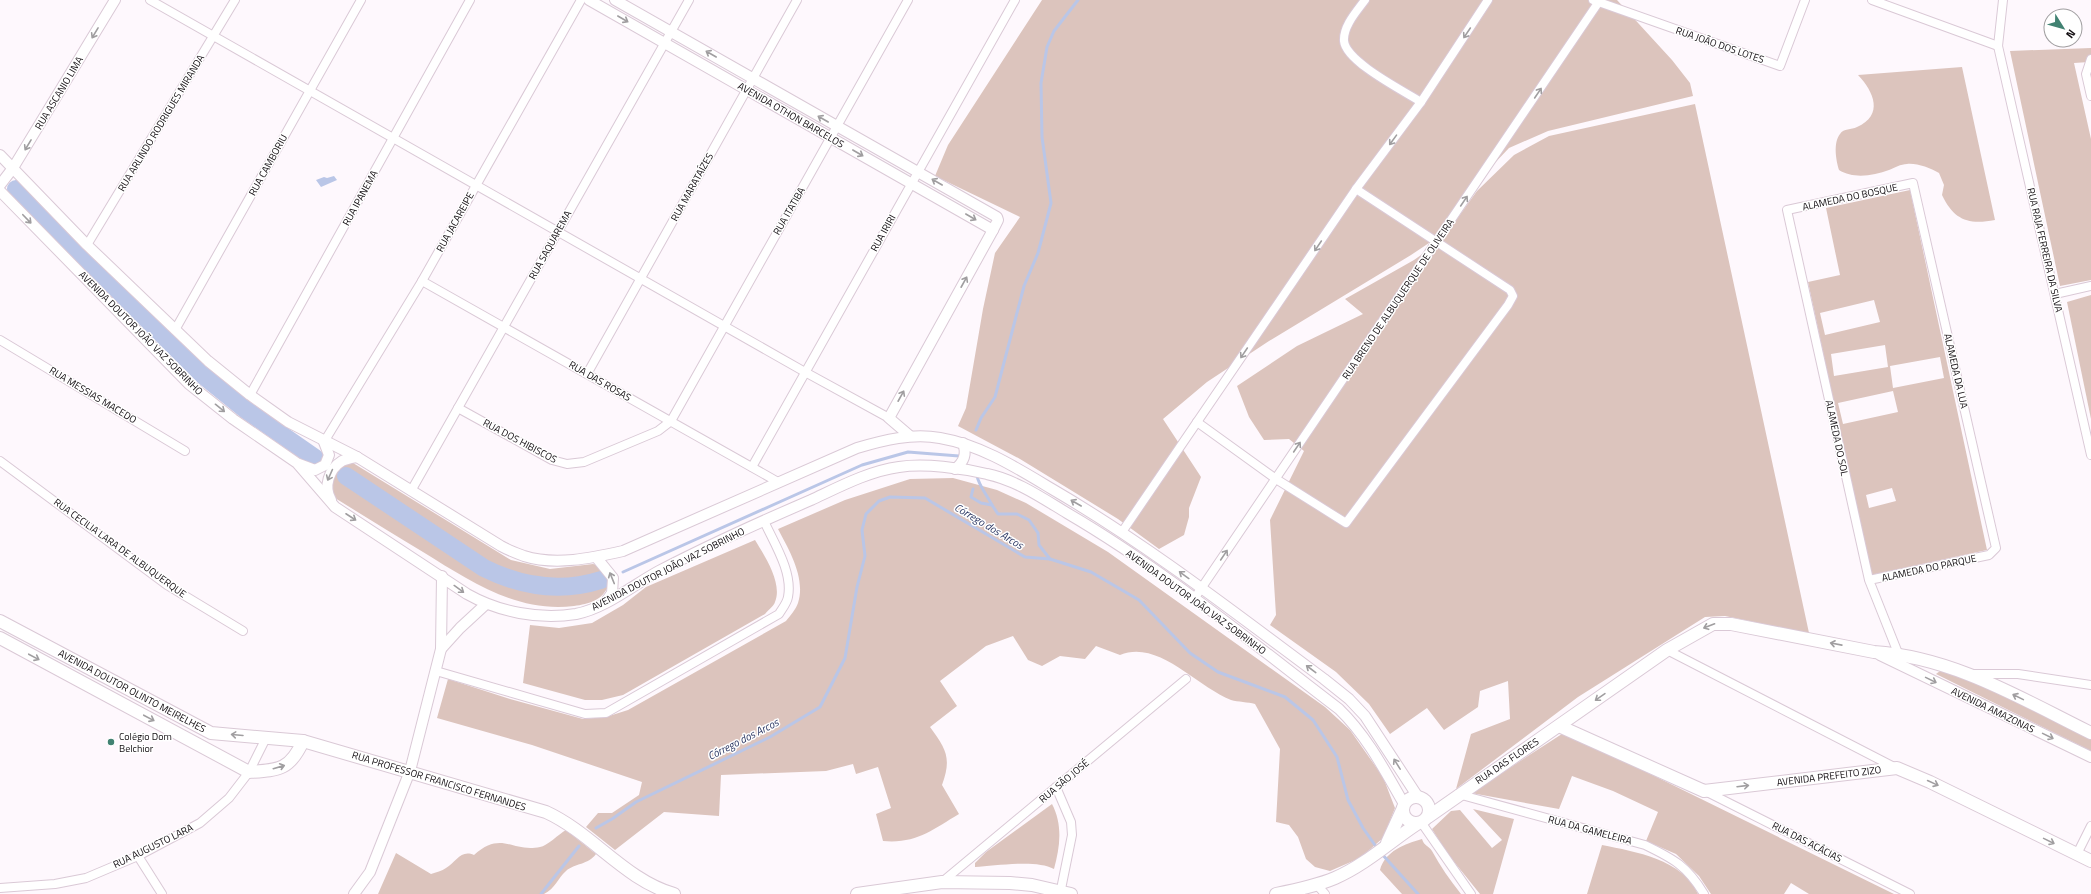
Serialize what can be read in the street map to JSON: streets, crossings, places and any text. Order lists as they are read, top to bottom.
{
  "streets": {
    "main road": [
      "AVENIDA DOUTOR OLINTO MEIRELHES",
      "AVENIDA AMAZONAS",
      "RUA DAS FLORES",
      "AVENIDA PREFEITO ZIZO",
      "RUA PROFESSOR FRANCISCO FERNANDES"
    ],
    "street": [
      "RUA JOÃO DOS LOTES",
      "RUA ASCANIO LIMA",
      "AVENIDA OTHON BARCELOS",
      "RUA ARLINDO RODRIGUES MIRANDA",
      "RUA CAMBORIU",
      "RUA MARATAÍZES",
      "ALAMEDA DO BOSQUE",
      "RUA IPANEMA",
      "RUA ITATIBA",
      "RUA JACAREIPE",
      "RUA IRIRI",
      "RUA SAQUAREMA",
      "RUA RAJA FERREIRA DA SILVA",
      "RUA BRENO DE ALBUQUERQUE DE OLIVEIRA",
      "AVENIDA DOUTOR JOÃO VAZ SOBRINHO",
      "ALAMEDA DA LUA",
      "RUA DAS ROSAS",
      "RUA MESSIAS MACEDO",
      "ALAMEDA DO SOL",
      "RUA DOS HIBISCOS",
      "RUA CECILIA LARA DE ALBUQUERQUE",
      "ALAMEDA DO PARQUE",
      "RUA SÃO JOSÉ",
      "RUA DA GAMELEIRA",
      "RUA DAS ACÁCIAS",
      "RUA AUGUSTO LARA"
    ]
  },
  "crossings": [
    ["RUA JOÃO DOS LOTES", "RUA BRENO DE ALBUQUERQUE DE OLIVEIRA"],
    ["RUA ASCANIO LIMA", "AVENIDA DOUTOR JOÃO VAZ SOBRINHO"],
    ["AVENIDA OTHON BARCELOS", "RUA MARATAÍZES"],
    ["AVENIDA OTHON BARCELOS", "RUA ITATIBA"],
    ["AVENIDA OTHON BARCELOS", "RUA IRIRI"],
    ["AVENIDA OTHON BARCELOS", "RUA SAQUAREMA"],
    ["RUA ARLINDO RODRIGUES MIRANDA", "AVENIDA DOUTOR JOÃO VAZ SOBRINHO"],
    ["RUA CAMBORIU", "AVENIDA DOUTOR JOÃO VAZ SOBRINHO"],
    ["RUA MARATAÍZES", "RUA DAS ROSAS"],
    ["ALAMEDA DO BOSQUE", "ALAMEDA DA LUA"],
    ["ALAMEDA DO BOSQUE", "ALAMEDA DO SOL"],
    ["RUA IPANEMA", "AVENIDA DOUTOR JOÃO VAZ SOBRINHO"],
    ["RUA ITATIBA", "RUA DAS ROSAS"],
    ["RUA ITATIBA", "RUA DOS HIBISCOS"],
    ["RUA JACAREIPE", "AVENIDA DOUTOR JOÃO VAZ SOBRINHO"],
    ["RUA JACAREIPE", "RUA DAS ROSAS"],
    ["RUA IRIRI", "RUA DAS ROSAS"],
    ["RUA SAQUAREMA", "AVENIDA DOUTOR JOÃO VAZ SOBRINHO"],
    ["RUA SAQUAREMA", "RUA DAS ROSAS"],
    ["RUA SAQUAREMA", "RUA DOS HIBISCOS"],
    ["RUA BRENO DE ALBUQUERQUE DE OLIVEIRA", "AVENIDA DOUTOR JOÃO VAZ SOBRINHO"],
    ["AVENIDA DOUTOR JOÃO VAZ SOBRINHO", "RUA DAS ROSAS"],
    ["ALAMEDA DA LUA", "ALAMEDA DO PARQUE"],
    ["RUA DAS ROSAS", "RUA DOS HIBISCOS"],
    ["ALAMEDA DO SOL", "ALAMEDA DO PARQUE"],
    ["ALAMEDA DO SOL", "AVENIDA AMAZONAS"],
    ["ALAMEDA DO SOL", "RUA DAS FLORES"],
    ["AVENIDA DOUTOR OLINTO MEIRELHES", "RUA PROFESSOR FRANCISCO FERNANDES"],
    ["AVENIDA DOUTOR OLINTO MEIRELHES", "RUA AUGUSTO LARA"],
    ["AVENIDA AMAZONAS", "RUA DAS FLORES"],
    ["RUA DAS FLORES", "RUA DA GAMELEIRA"],
    ["AVENIDA PREFEITO ZIZO", "RUA DAS ACÁCIAS"]
  ],
  "one_way": [
    "RUA ASCANIO LIMA",
    "RUA BRENO DE ALBUQUERQUE DE OLIVEIRA",
    "RUA DAS FLORES",
    "AVENIDA PREFEITO ZIZO"
  ],
  "water": ["Córrego dos Arcos"],
  "places": ["Colégio Dom Belchior"],
  "north": "bottom right"
}
